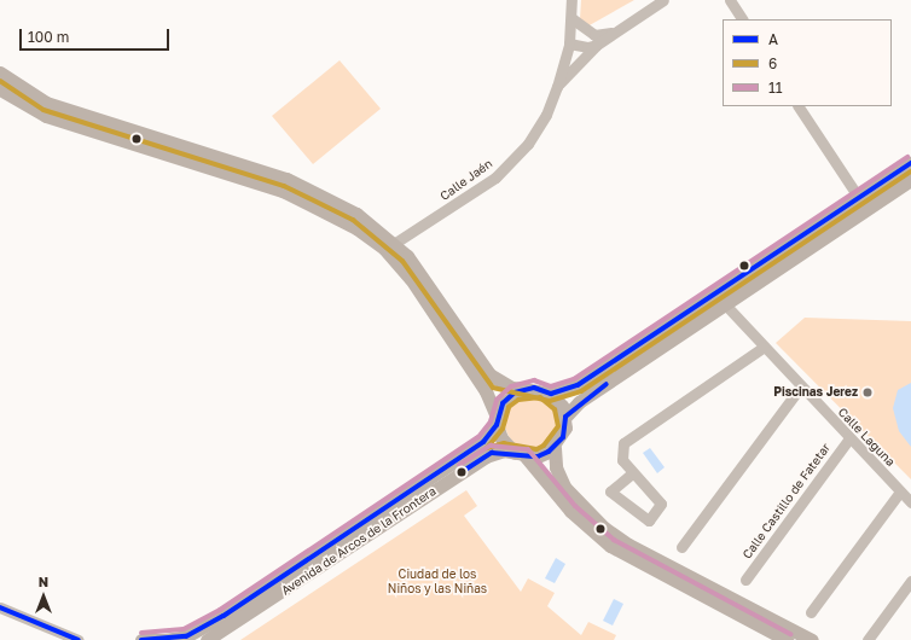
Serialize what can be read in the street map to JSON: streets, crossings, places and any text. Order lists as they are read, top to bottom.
{
  "streets": {
    "main road": ["Avenida de Arcos de la Frontera"],
    "street": ["Calle Jaén", "Calle Laguna", "Calle Castillo de Fatetar"]
  },
  "crossings": [
    ["Calle Laguna", "Calle Castillo de Fatetar"]
  ],
  "parks": ["Ciudad de los Niños y las Niñas"],
  "places": ["Piscinas Jerez"],
  "lines": ["transit line 6", "transit line 11", "transit line A"],
  "legend": ["A", "6", "11"],
  "scale_bar": "100 m",
  "north": "top"
}
